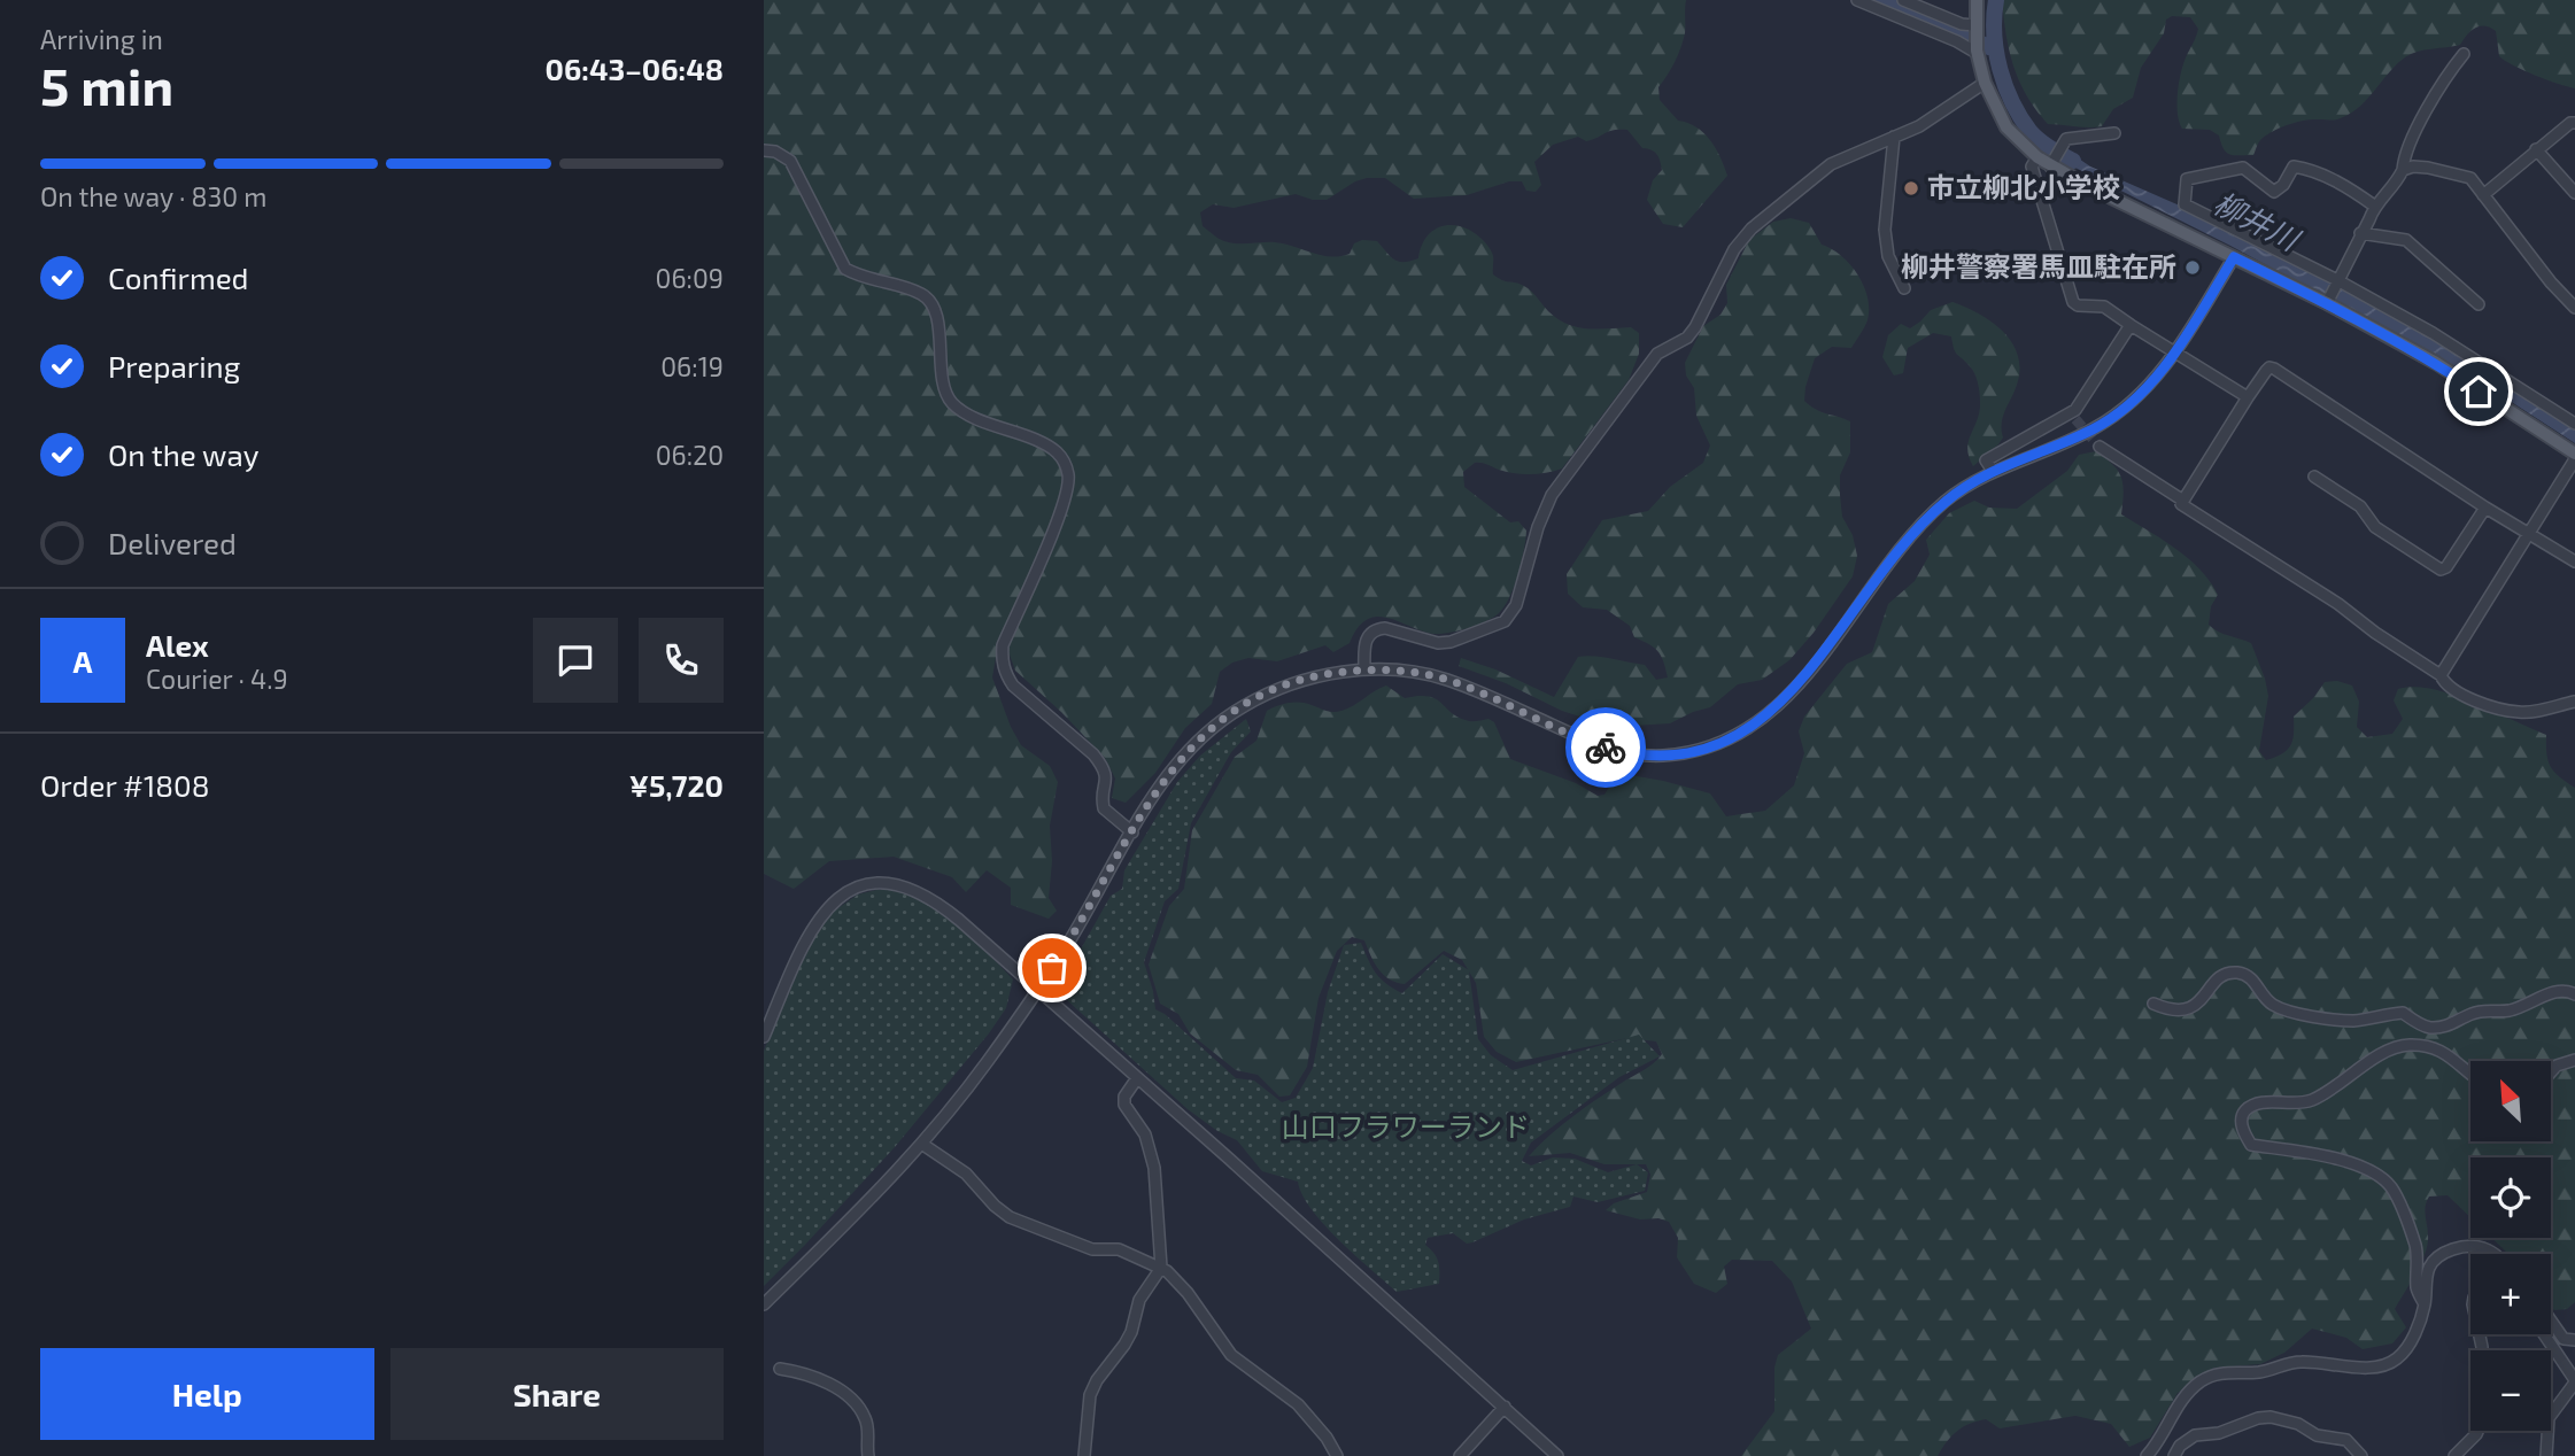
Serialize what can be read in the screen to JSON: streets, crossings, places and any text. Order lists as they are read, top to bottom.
{
  "water": ["柳井川"],
  "parks": ["山口フラワーランド"],
  "places": ["市立柳北小学校", "柳井警察署馬皿駐在所"],
  "north": "top left",
  "page": {
    "heading": ["5 min", "Arriving in", "06:43–06:48"],
    "panel": [
      "Alex",
      "Courier · 4.9",
      "Order #1808",
      "¥5,720"
    ],
    "bar": "On the way · 830 m",
    "list": [
      ["Confirmed", "06:09"],
      ["Preparing", "06:19"],
      ["On the way", "06:20"],
      "Delivered"
    ],
    "round": "A",
    "map_buttons": ["+", "−"],
    "buttons": ["Help", "Share"]
  }
}
